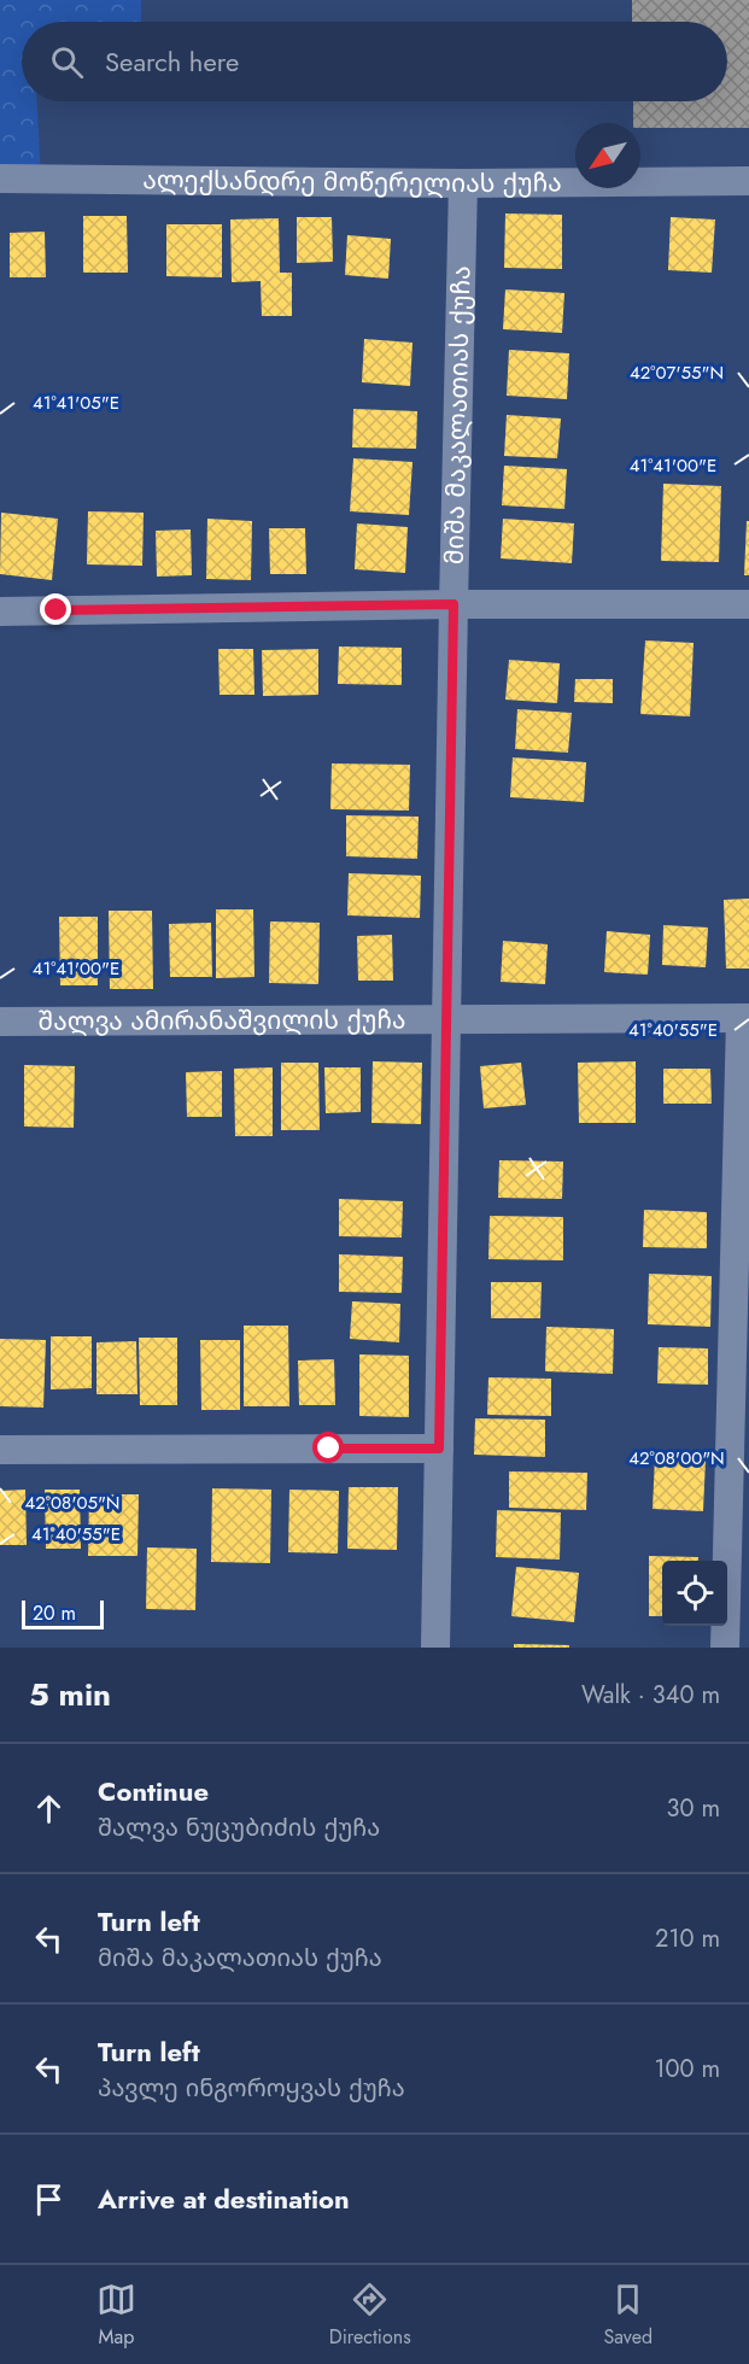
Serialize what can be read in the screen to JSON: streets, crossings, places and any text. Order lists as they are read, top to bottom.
{
  "streets": {
    "street": ["ალექსანდრე მოწერელიას ქუჩა", "მიშა მაკალათიას ქუჩა", "შალვა ამირანაშვილის ქუჩა"]
  },
  "crossings": [
    ["ალექსანდრე მოწერელიას ქუჩა", "მიშა მაკალათიას ქუჩა"],
    ["მიშა მაკალათიას ქუჩა", "შალვა ამირანაშვილის ქუჩა"]
  ],
  "scale_bar": "20 m",
  "north": "bottom left",
  "page": {
    "search": "Search here",
    "scale": "20 m",
    "heading": ["5 min", "Walk · 340 m"],
    "list": [
      ["Continue", "შალვა ნუცუბიძის ქუჩა", "30 m"],
      ["Turn left", "მიშა მაკალათიას ქუჩა", "210 m"],
      ["Turn left", "პავლე ინგოროყვას ქუჩა", "100 m"],
      "Arrive at destination"
    ],
    "nav": ["Map", "Directions", "Saved"]
  },
  "coordinates": [
    "42°07'55\"N",
    "41°41'05\"E",
    "41°41'00\"E",
    "41°40'55\"E",
    "42°08'00\"N",
    "42°08'05\"N"
  ]
}
